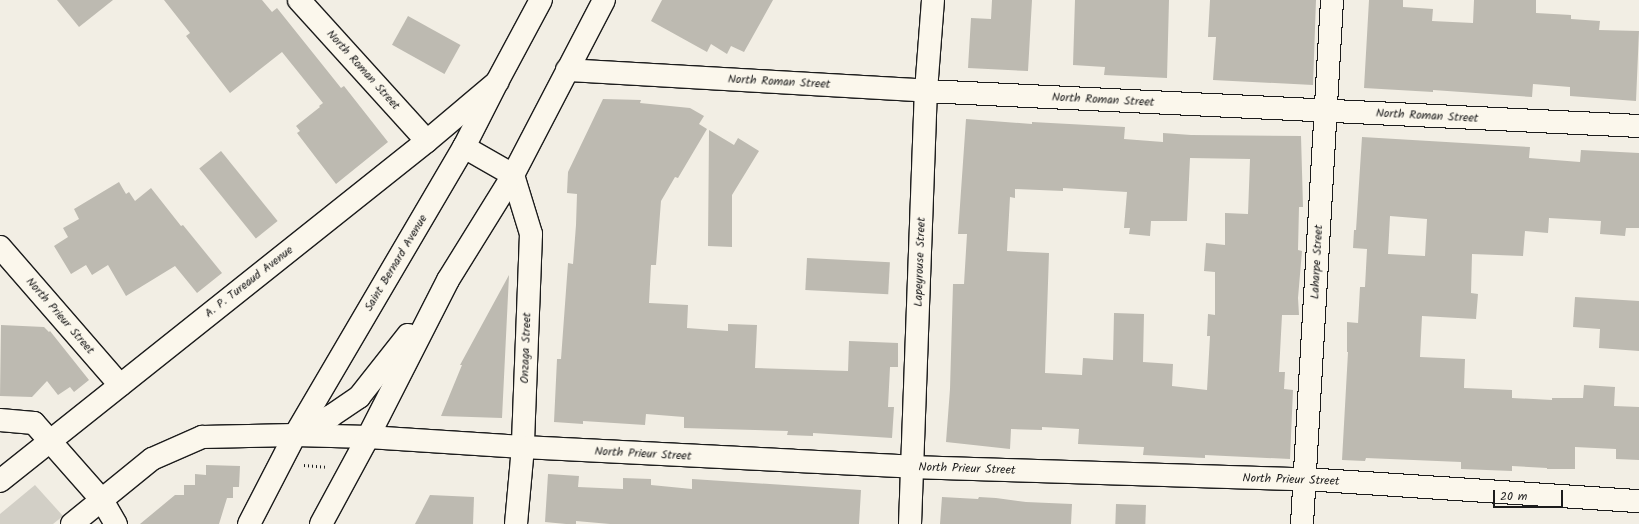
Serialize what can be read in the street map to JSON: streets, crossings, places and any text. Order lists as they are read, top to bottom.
{
  "streets": {
    "street": [
      "North Roman Street",
      "Lapeyrouse Street",
      "Laharpe Street",
      "Saint Bernard Avenue",
      "A. P. Tureaud Avenue",
      "North Prieur Street",
      "Onzaga Street"
    ]
  },
  "crossings": [
    ["North Roman Street", "Lapeyrouse Street"],
    ["North Roman Street", "Laharpe Street"],
    ["North Roman Street", "A. P. Tureaud Avenue"],
    ["Lapeyrouse Street", "North Prieur Street"],
    ["Laharpe Street", "North Prieur Street"],
    ["Saint Bernard Avenue", "A. P. Tureaud Avenue"],
    ["Saint Bernard Avenue", "North Prieur Street"],
    ["A. P. Tureaud Avenue", "North Prieur Street"],
    ["North Prieur Street", "Onzaga Street"]
  ],
  "scale_bar": "20 m"
}
